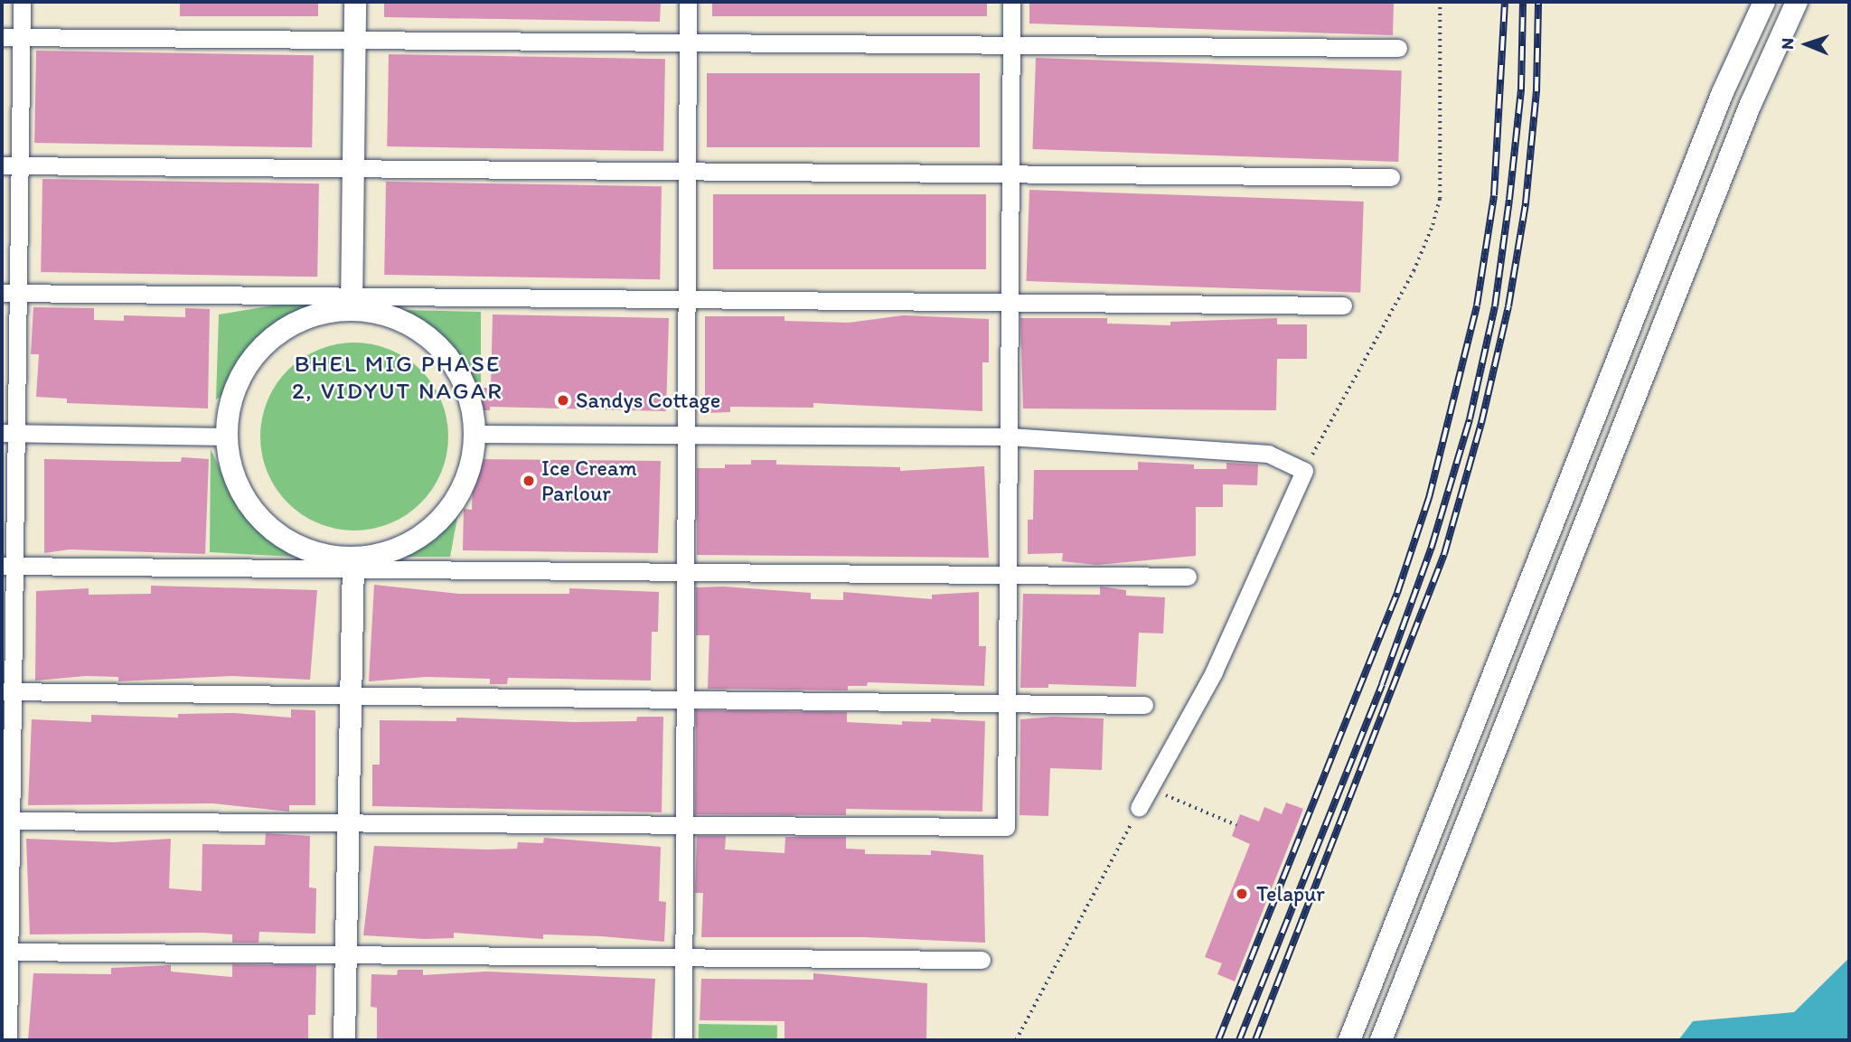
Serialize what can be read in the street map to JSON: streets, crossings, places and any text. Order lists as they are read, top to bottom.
{
  "districts": ["BHEL MIG PHASE 2, VIDYUT NAGAR"],
  "places": ["Sandys Cottage", "Ice Cream Parlour", "Telapur"],
  "north": "left"
}
